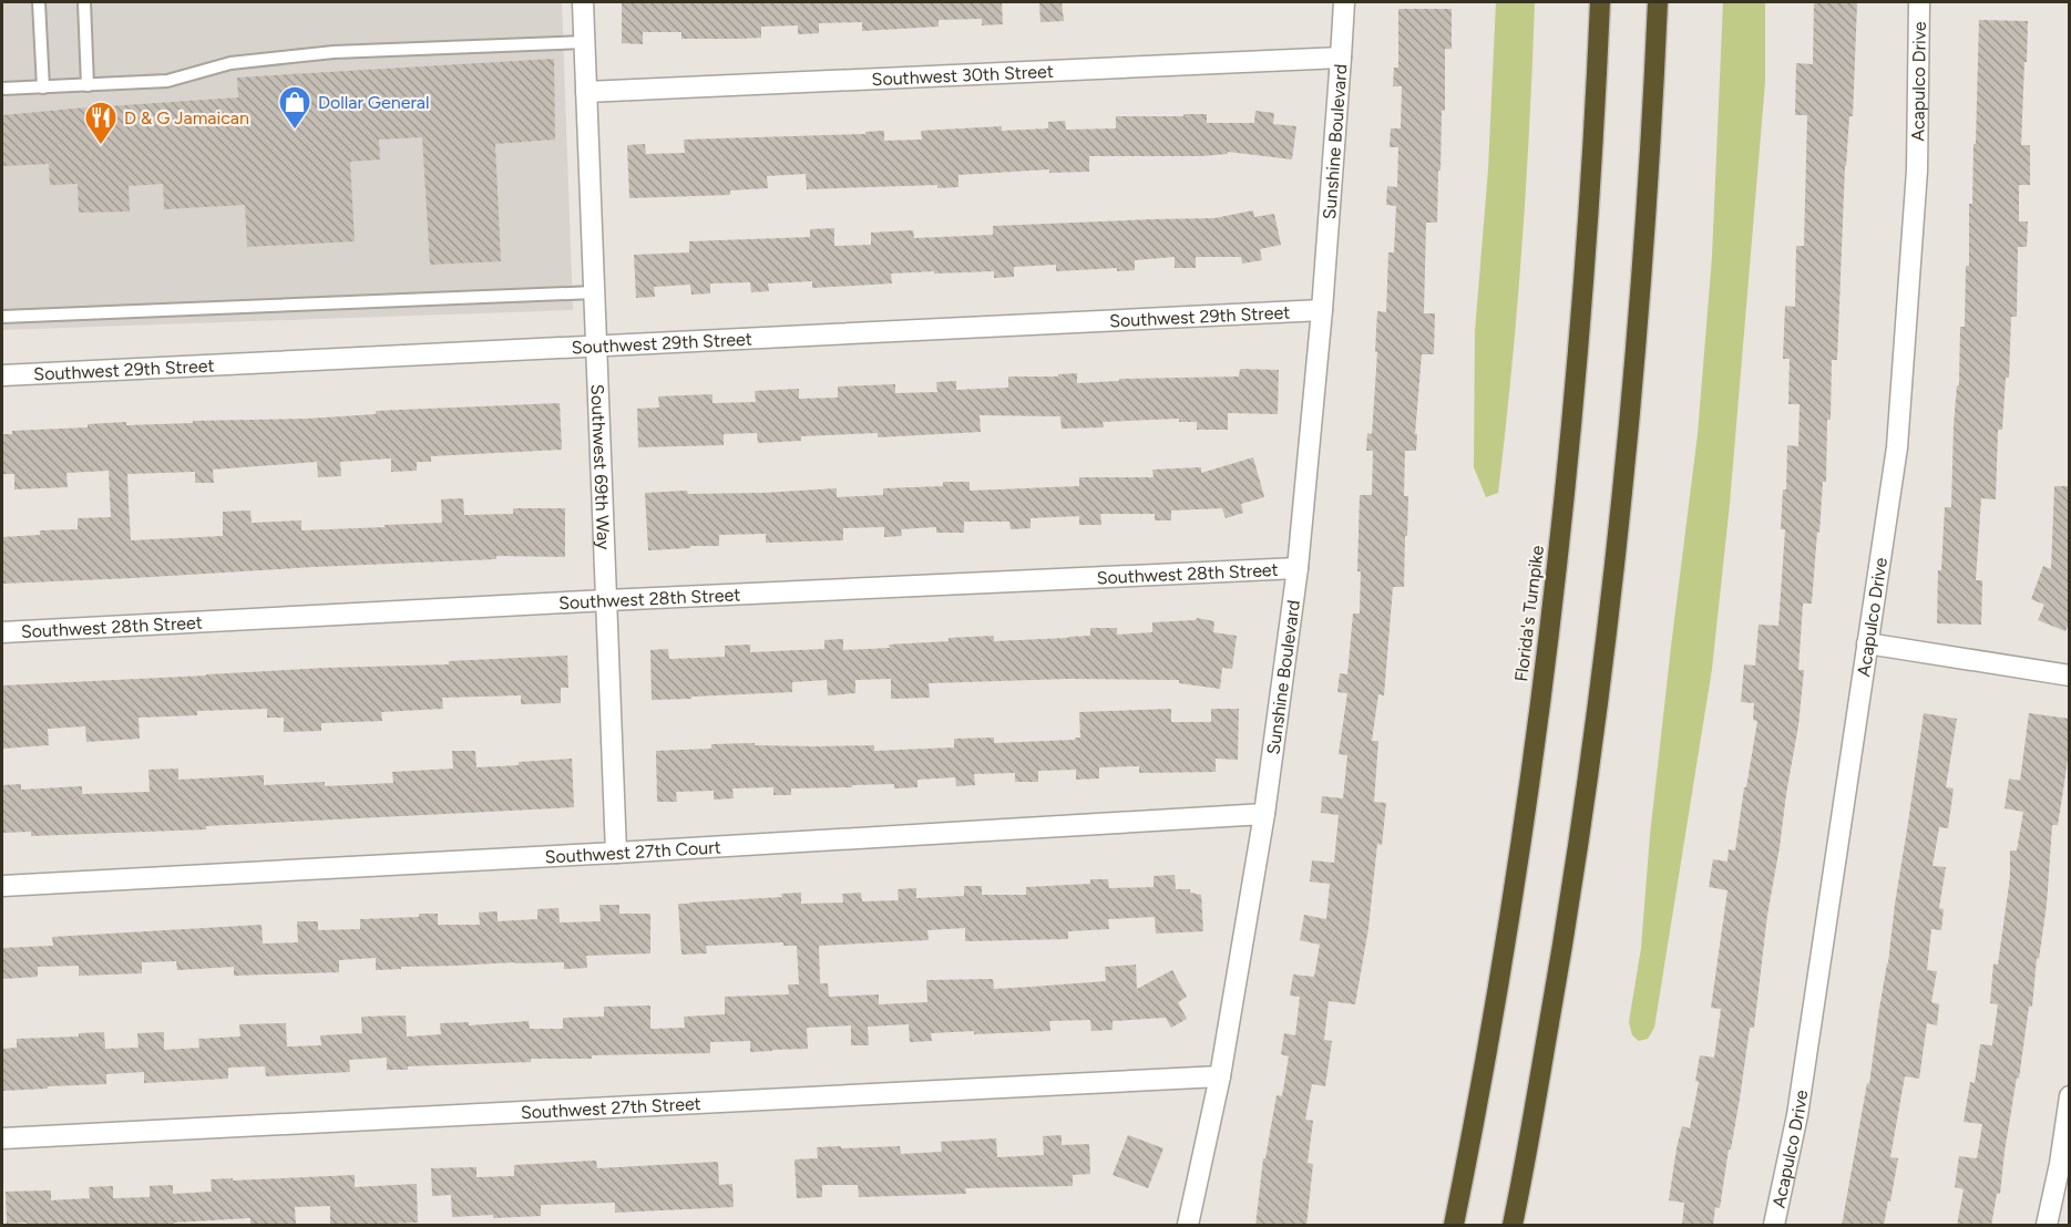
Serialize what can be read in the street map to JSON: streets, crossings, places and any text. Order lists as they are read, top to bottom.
{
  "streets": {
    "highway": ["Florida's Turnpike"],
    "street": [
      "Southwest 30th Street",
      "Acapulco Drive",
      "Sunshine Boulevard",
      "Southwest 29th Street",
      "Southwest 69th Way",
      "Southwest 28th Street",
      "Southwest 27th Court",
      "Southwest 27th Street"
    ]
  },
  "crossings": [
    ["Southwest 30th Street", "Sunshine Boulevard"],
    ["Southwest 30th Street", "Southwest 69th Way"],
    ["Sunshine Boulevard", "Southwest 29th Street"],
    ["Sunshine Boulevard", "Southwest 28th Street"],
    ["Sunshine Boulevard", "Southwest 27th Court"],
    ["Sunshine Boulevard", "Southwest 27th Street"],
    ["Southwest 29th Street", "Southwest 69th Way"],
    ["Southwest 69th Way", "Southwest 28th Street"],
    ["Southwest 69th Way", "Southwest 27th Court"]
  ],
  "places": {
    "shop": ["Dollar General"],
    "restaurant": ["D & G Jamaican"]
  }
}
